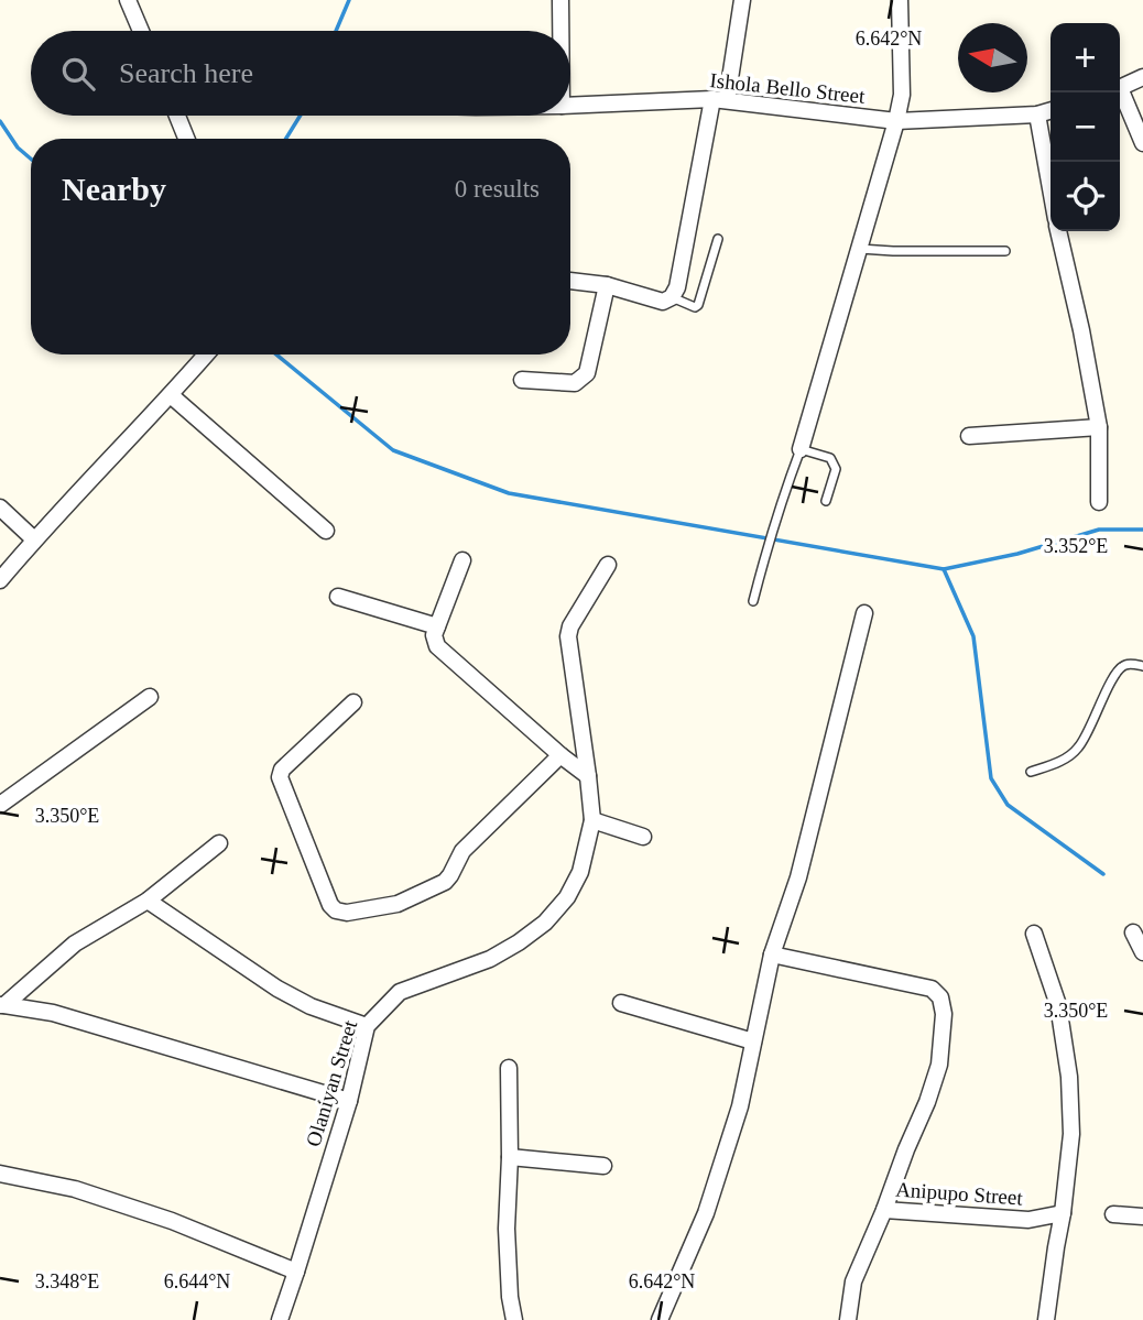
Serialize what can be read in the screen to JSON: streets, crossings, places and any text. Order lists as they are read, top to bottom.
{
  "streets": {
    "street": ["Ishola Bello Street", "Olaniyan Street", "Anipupo Street"]
  },
  "north": "left",
  "page": {
    "map_buttons": ["+", "−"],
    "search": "Search here",
    "heading": ["Nearby", "0 results"]
  },
  "coordinates": [
    "6.642°N",
    "3.352°E",
    "3.350°E",
    "3.348°E",
    "6.644°N"
  ]
}
